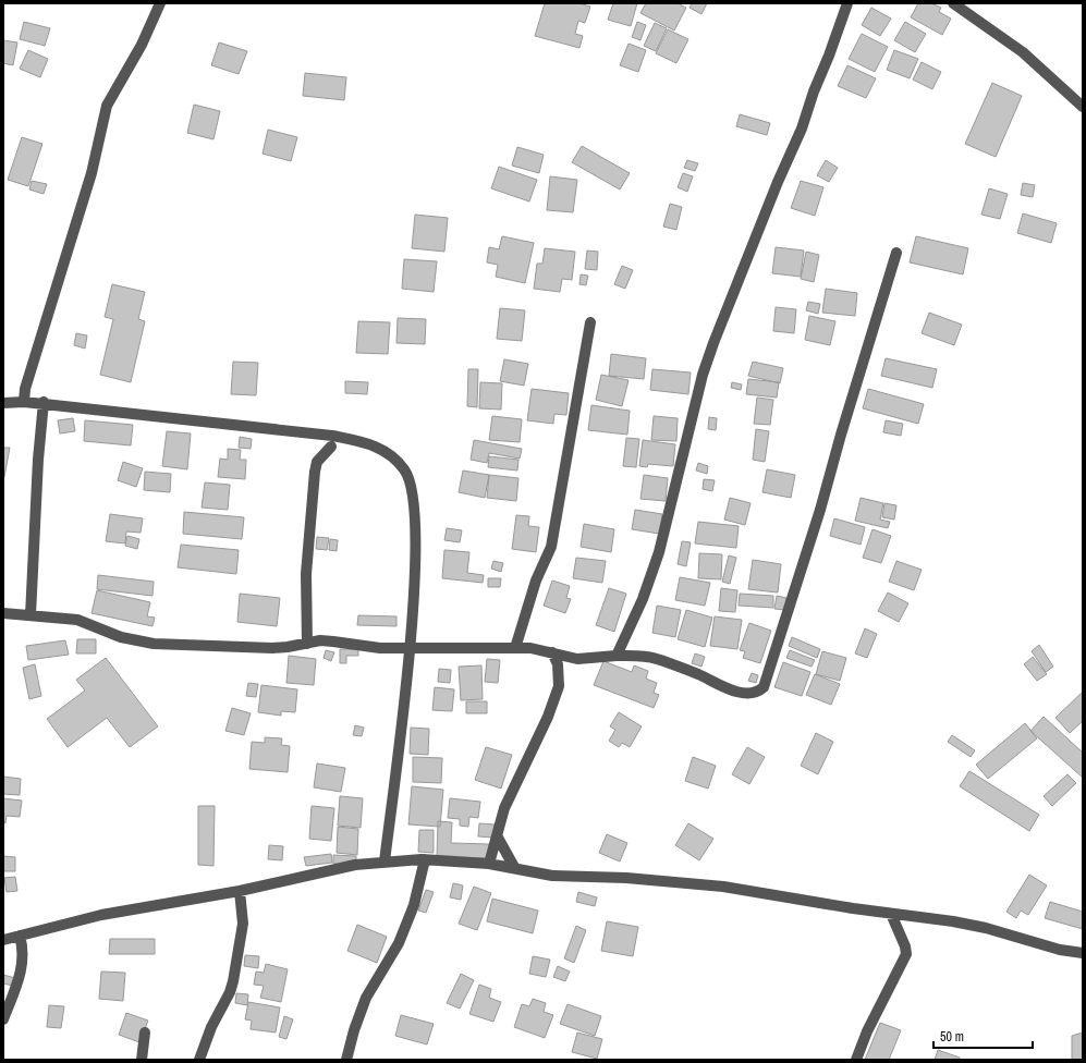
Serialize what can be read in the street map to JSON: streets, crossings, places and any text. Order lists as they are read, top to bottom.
{
  "scale_bar": "50 m"
}
